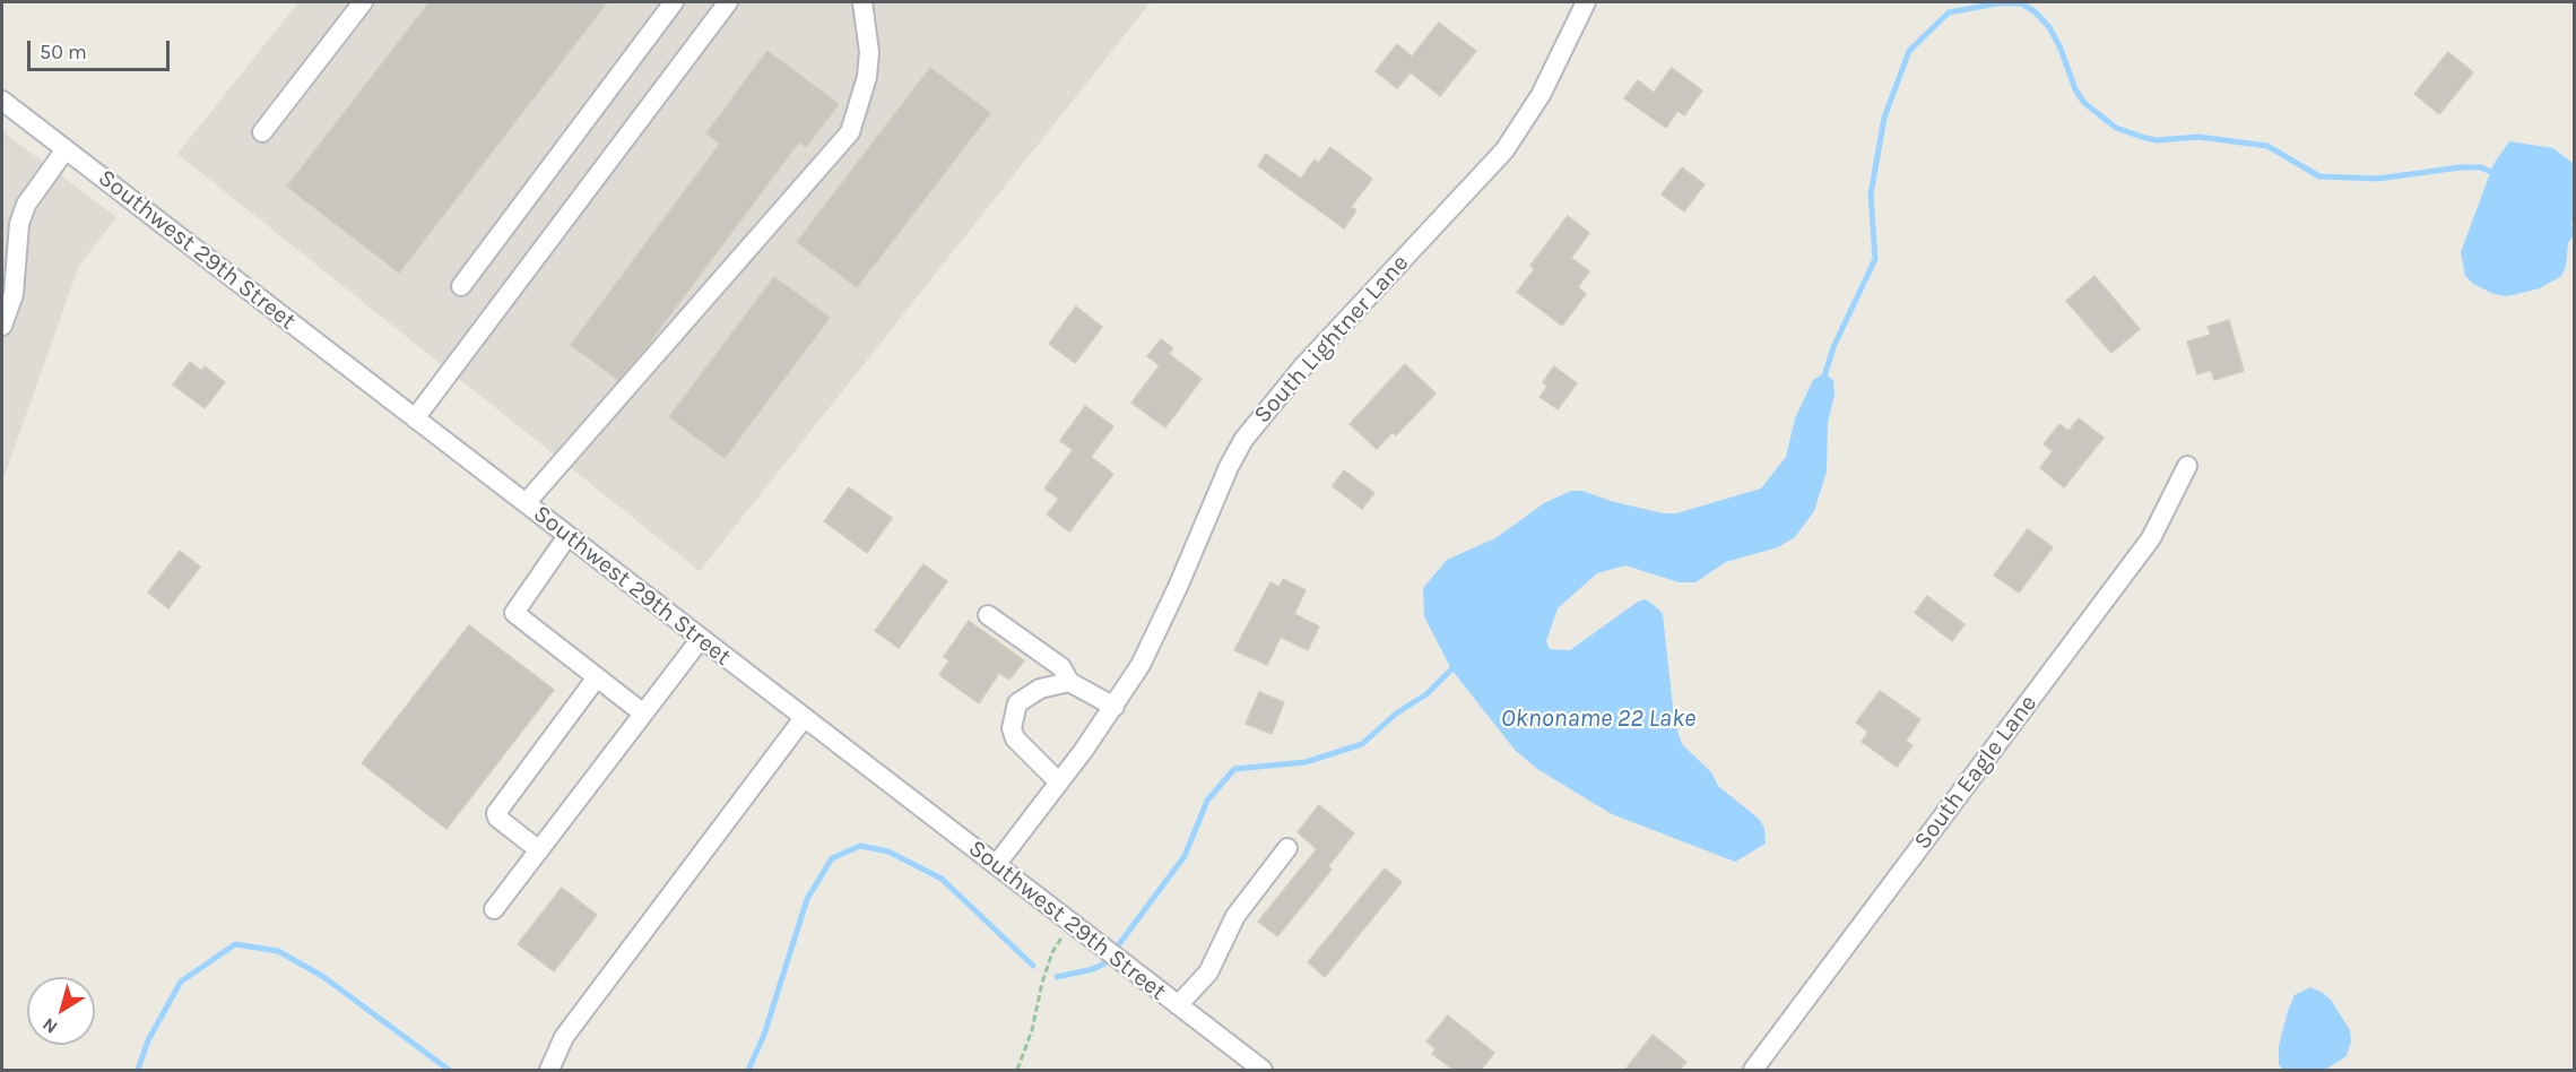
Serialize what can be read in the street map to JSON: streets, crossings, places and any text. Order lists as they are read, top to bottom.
{
  "streets": {
    "street": ["Southwest 29th Street", "South Lightner Lane", "South Eagle Lane"]
  },
  "crossings": [
    ["Southwest 29th Street", "South Lightner Lane"]
  ],
  "water": ["Oknoname 22 Lake"],
  "scale_bar": "50 m",
  "north": "bottom left"
}
